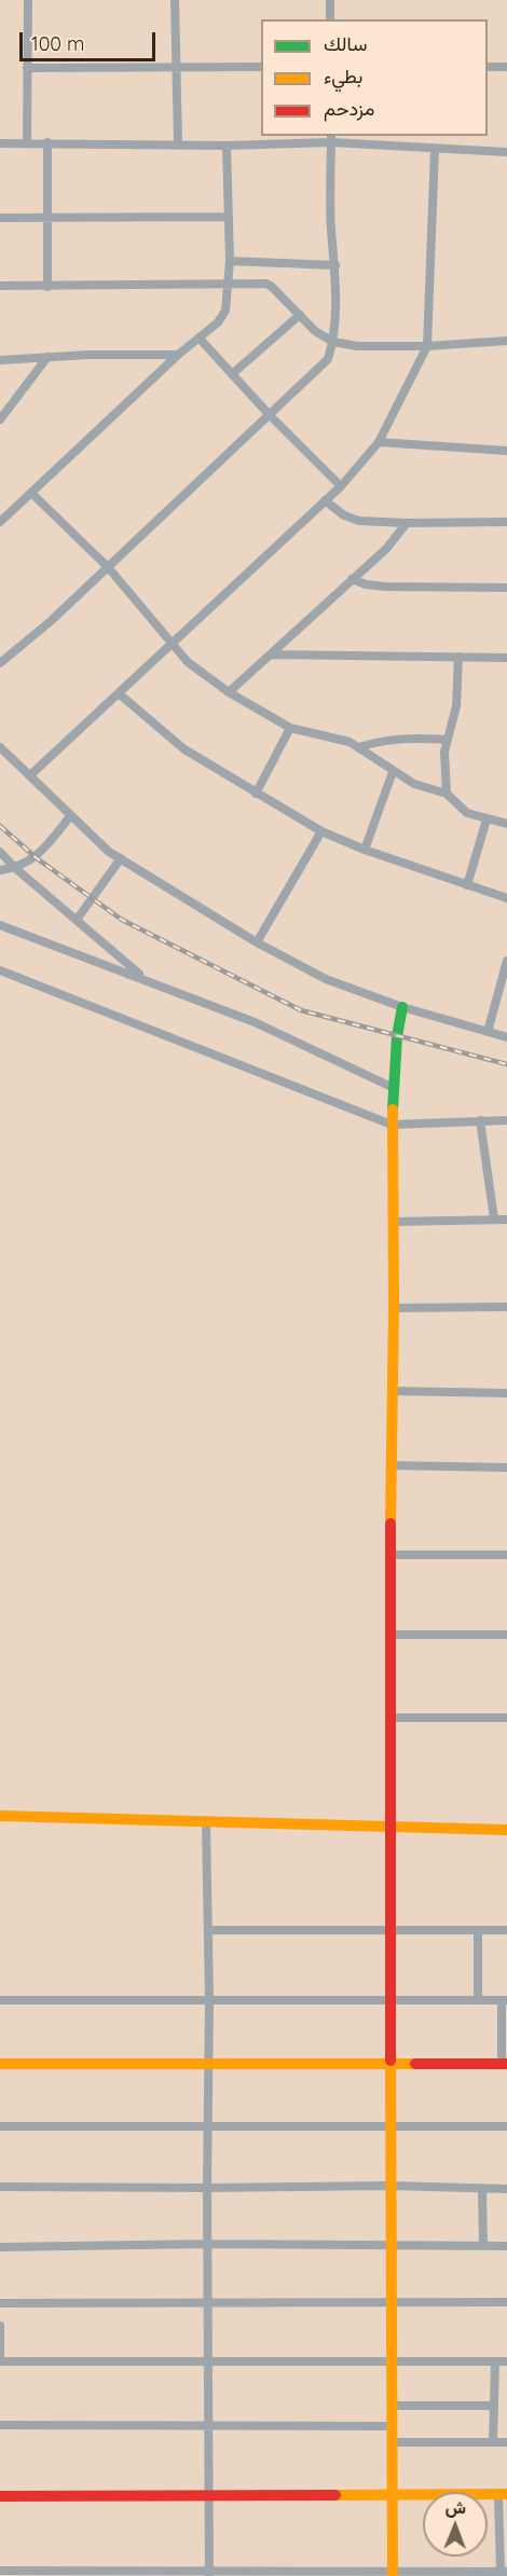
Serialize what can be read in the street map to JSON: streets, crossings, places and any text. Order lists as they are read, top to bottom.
{
  "legend": ["سالك", "بطيء", "مزدحم"],
  "scale_bar": "100 m",
  "north": "top"
}
